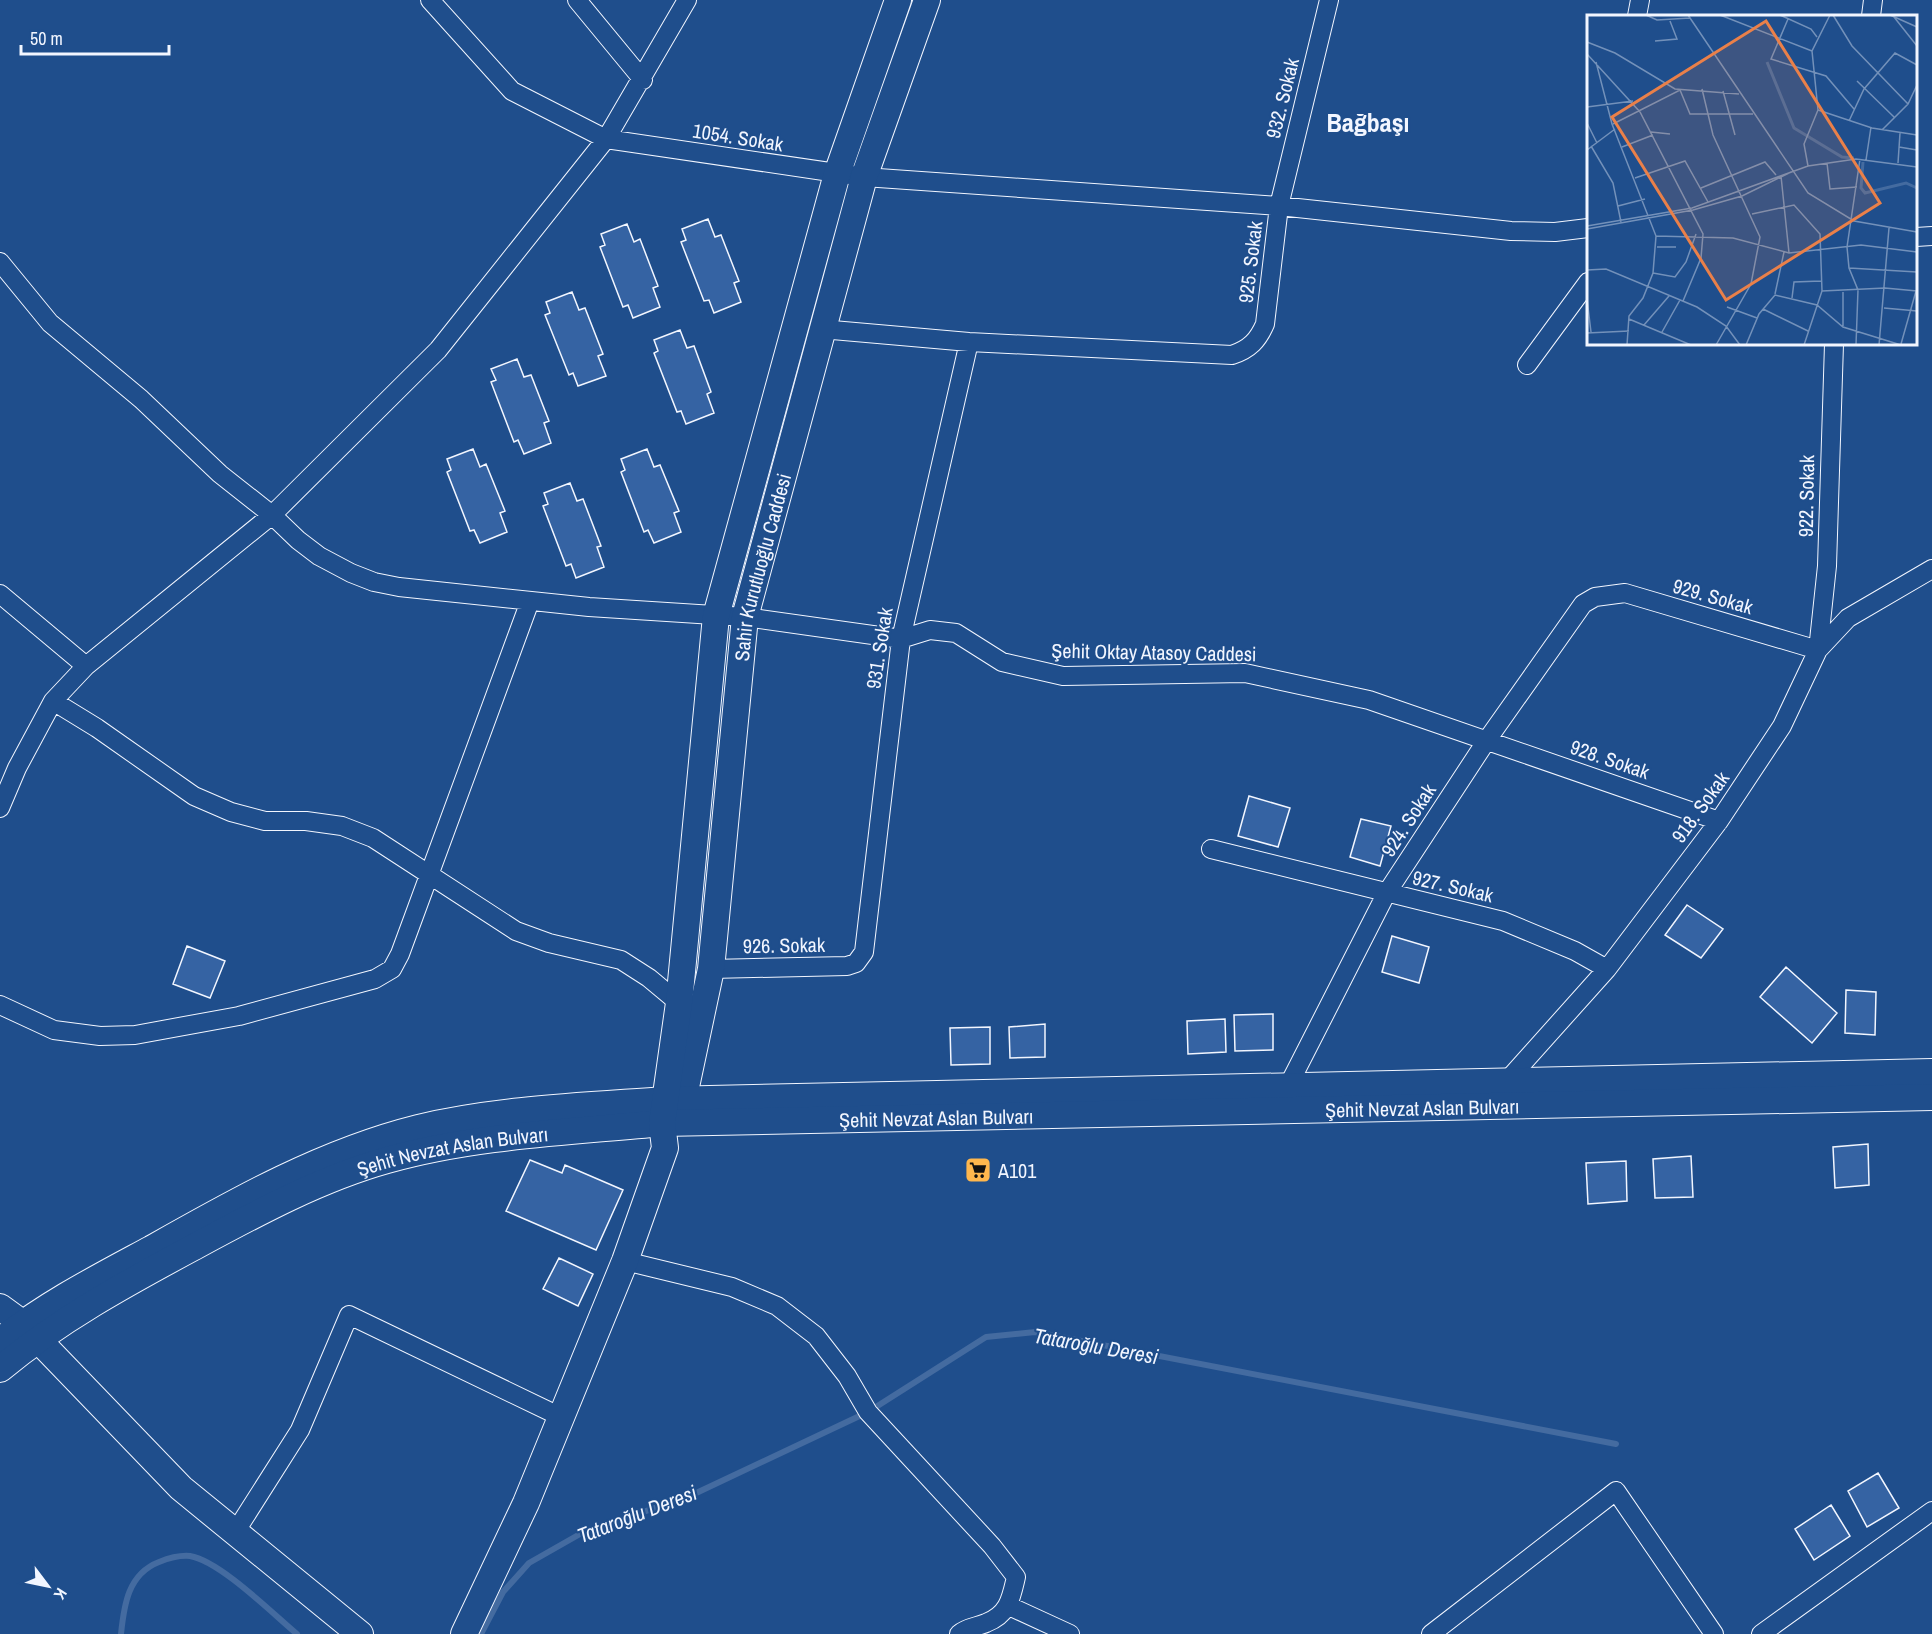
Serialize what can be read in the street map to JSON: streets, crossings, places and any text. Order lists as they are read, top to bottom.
{
  "streets": {
    "street": [
      "932. Sokak",
      "1054. Sokak",
      "925. Sokak",
      "922. Sokak",
      "Sahir Kurutluoğlu Caddesi",
      "929. Sokak",
      "931. Sokak",
      "Şehit Oktay Atasoy Caddesi",
      "928. Sokak",
      "918. Sokak",
      "924. Sokak",
      "927. Sokak",
      "926. Sokak",
      "Şehit Nevzat Aslan Bulvarı"
    ]
  },
  "crossings": [
    ["932. Sokak", "1054. Sokak"],
    ["932. Sokak", "925. Sokak"],
    ["1054. Sokak", "925. Sokak"],
    ["1054. Sokak", "Sahir Kurutluoğlu Caddesi"],
    ["925. Sokak", "931. Sokak"],
    ["922. Sokak", "929. Sokak"],
    ["922. Sokak", "918. Sokak"],
    ["Sahir Kurutluoğlu Caddesi", "Şehit Oktay Atasoy Caddesi"],
    ["Sahir Kurutluoğlu Caddesi", "926. Sokak"],
    ["Sahir Kurutluoğlu Caddesi", "Şehit Nevzat Aslan Bulvarı"],
    ["929. Sokak", "918. Sokak"],
    ["929. Sokak", "924. Sokak"],
    ["931. Sokak", "Şehit Oktay Atasoy Caddesi"],
    ["931. Sokak", "926. Sokak"],
    ["Şehit Oktay Atasoy Caddesi", "928. Sokak"],
    ["Şehit Oktay Atasoy Caddesi", "924. Sokak"],
    ["928. Sokak", "918. Sokak"],
    ["928. Sokak", "924. Sokak"],
    ["918. Sokak", "927. Sokak"],
    ["918. Sokak", "Şehit Nevzat Aslan Bulvarı"],
    ["924. Sokak", "927. Sokak"],
    ["924. Sokak", "Şehit Nevzat Aslan Bulvarı"]
  ],
  "districts": ["Bağbaşı"],
  "water": ["Tataroğlu Deresi"],
  "places": {
    "supermarket": ["A101"]
  },
  "scale_bar": "50 m",
  "north": "bottom right"
}
